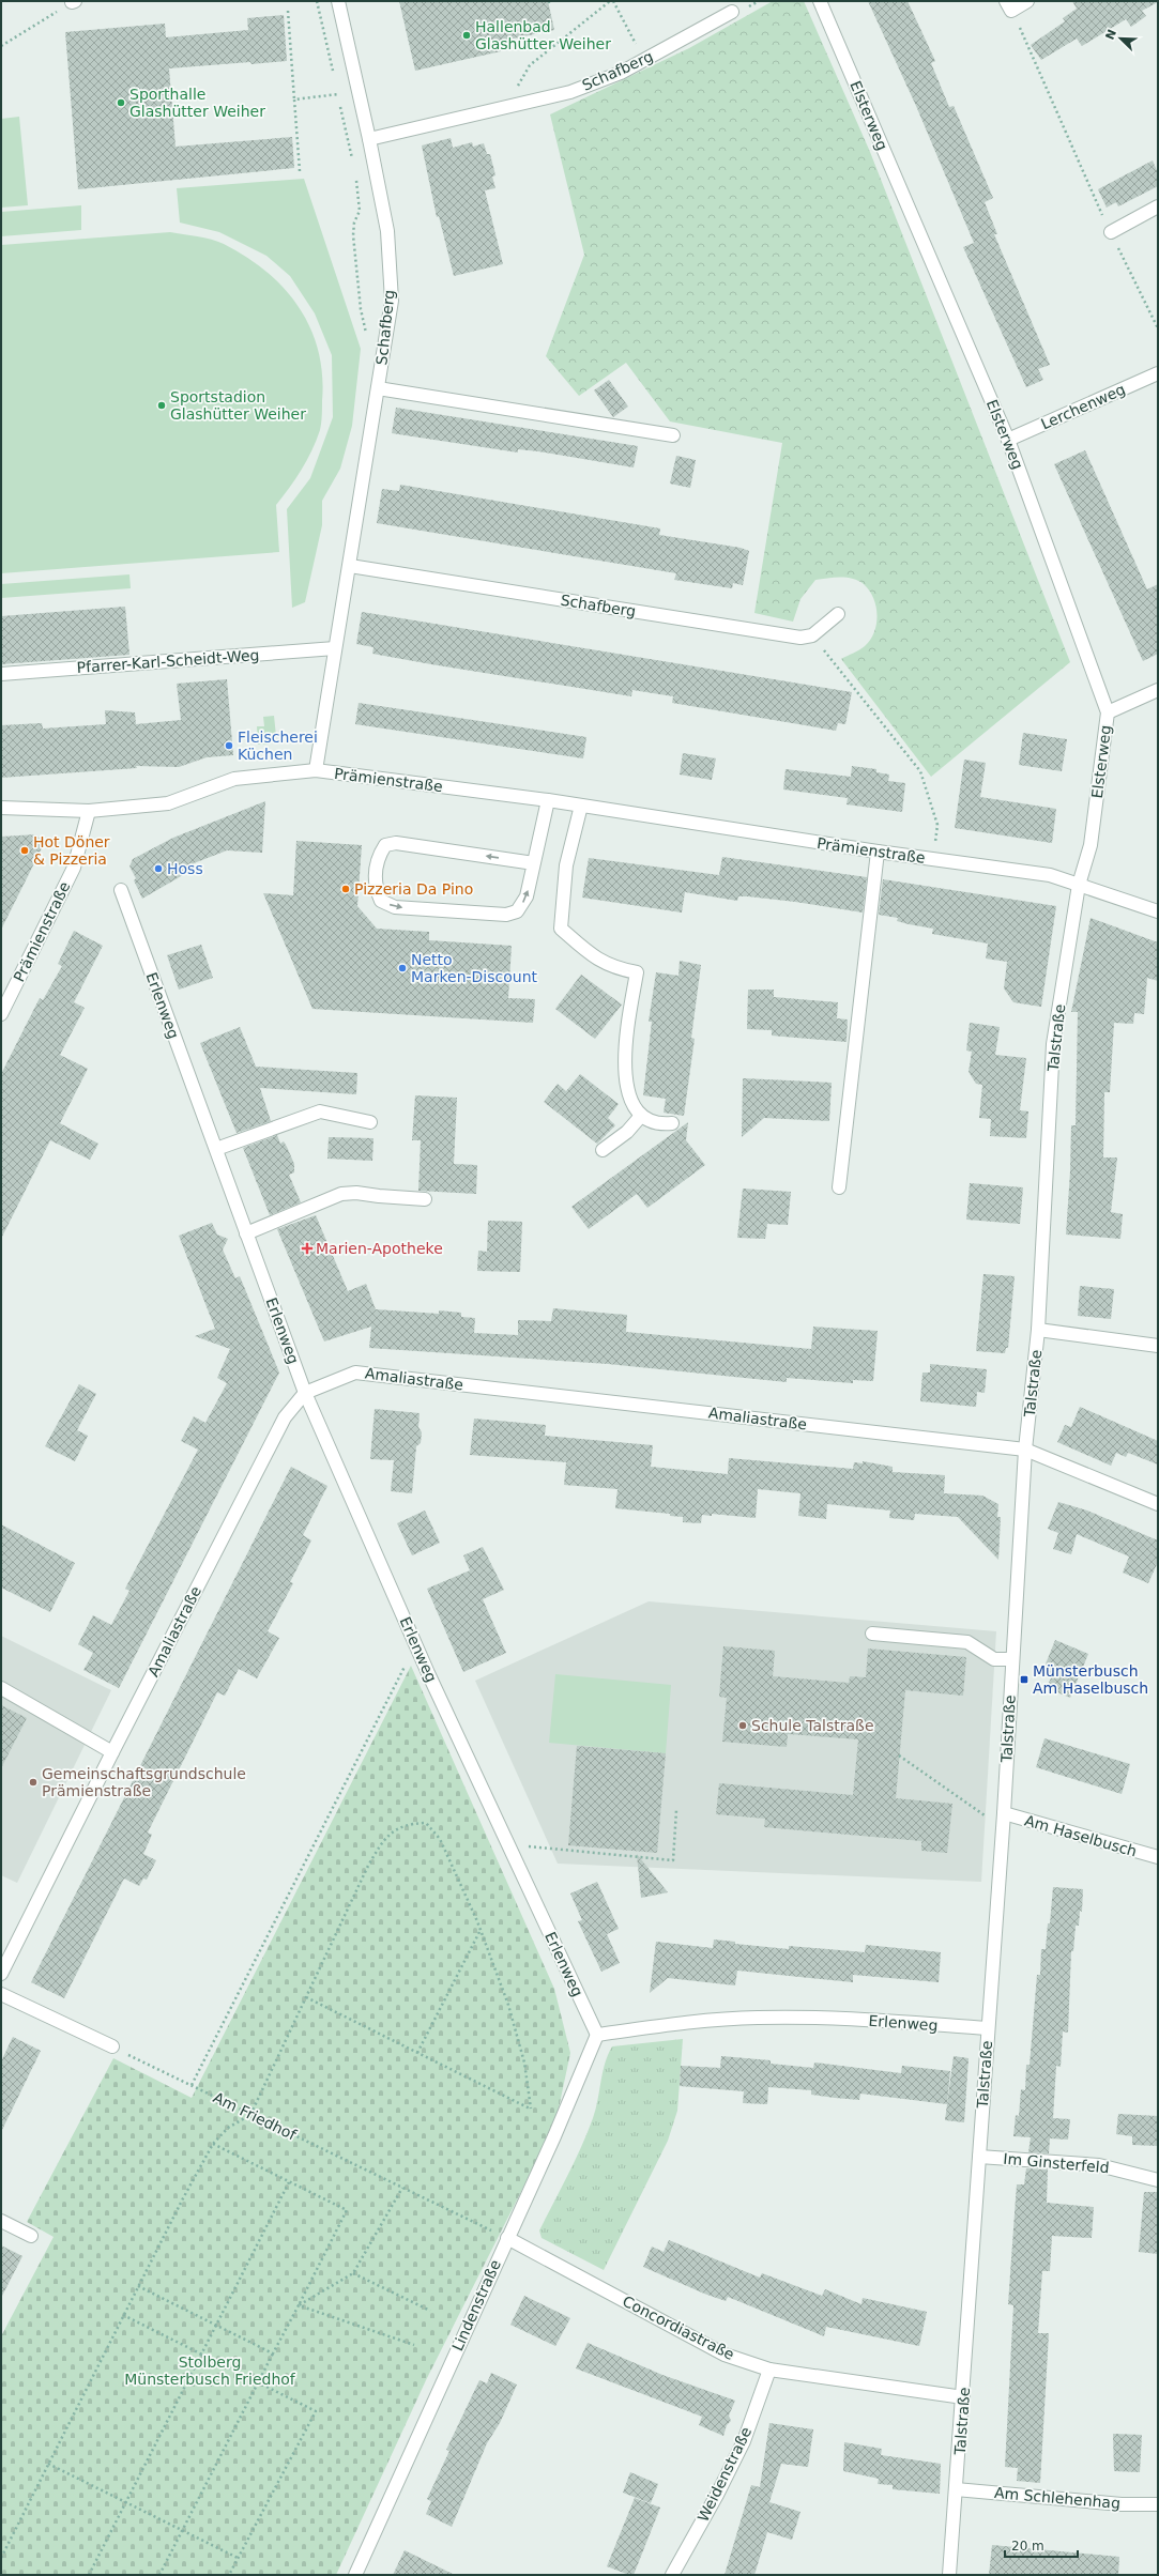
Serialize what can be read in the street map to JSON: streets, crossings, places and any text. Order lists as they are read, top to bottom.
{
  "streets": {
    "street": [
      "Schafberg",
      "Elsterweg",
      "Lerchenweg",
      "Pfarrer-Karl-Scheidt-Weg",
      "Prämienstraße",
      "Erlenweg",
      "Talstraße",
      "Amaliastraße",
      "Am Haselbusch",
      "Im Ginsterfeld",
      "Lindenstraße",
      "Concordiastraße",
      "Weidenstraße",
      "Am Schlehenhag"
    ],
    "path": ["Am Friedhof"]
  },
  "crossings": [
    ["Schafberg", "Pfarrer-Karl-Scheidt-Weg"],
    ["Schafberg", "Prämienstraße"],
    ["Elsterweg", "Lerchenweg"],
    ["Elsterweg", "Prämienstraße"],
    ["Elsterweg", "Talstraße"],
    ["Prämienstraße", "Talstraße"],
    ["Erlenweg", "Talstraße"],
    ["Erlenweg", "Amaliastraße"],
    ["Erlenweg", "Lindenstraße"],
    ["Talstraße", "Amaliastraße"],
    ["Talstraße", "Am Haselbusch"],
    ["Talstraße", "Im Ginsterfeld"],
    ["Talstraße", "Concordiastraße"],
    ["Talstraße", "Am Schlehenhag"],
    ["Am Friedhof", "Lindenstraße"],
    ["Am Friedhof", "Concordiastraße"],
    ["Lindenstraße", "Concordiastraße"],
    ["Concordiastraße", "Weidenstraße"]
  ],
  "parks": ["Stolberg Münsterbusch Friedhof"],
  "places": {
    "other": [
      "Hallenbad Glashütter Weiher",
      "Sporthalle Glashütter Weiher",
      "Sportstadion Glashütter Weiher",
      "Fleischerei Küchen",
      "Hot Döner & Pizzeria",
      "Hoss",
      "Pizzeria Da Pino",
      "Netto Marken-Discount",
      "Schule Talstraße",
      "Gemeinschaftsgrundschule Prämienstraße"
    ],
    "health": ["Marien-Apotheke"],
    "transit": ["Münsterbusch Am Haselbusch"]
  },
  "scale_bar": "20 m",
  "north": "top left"
}
